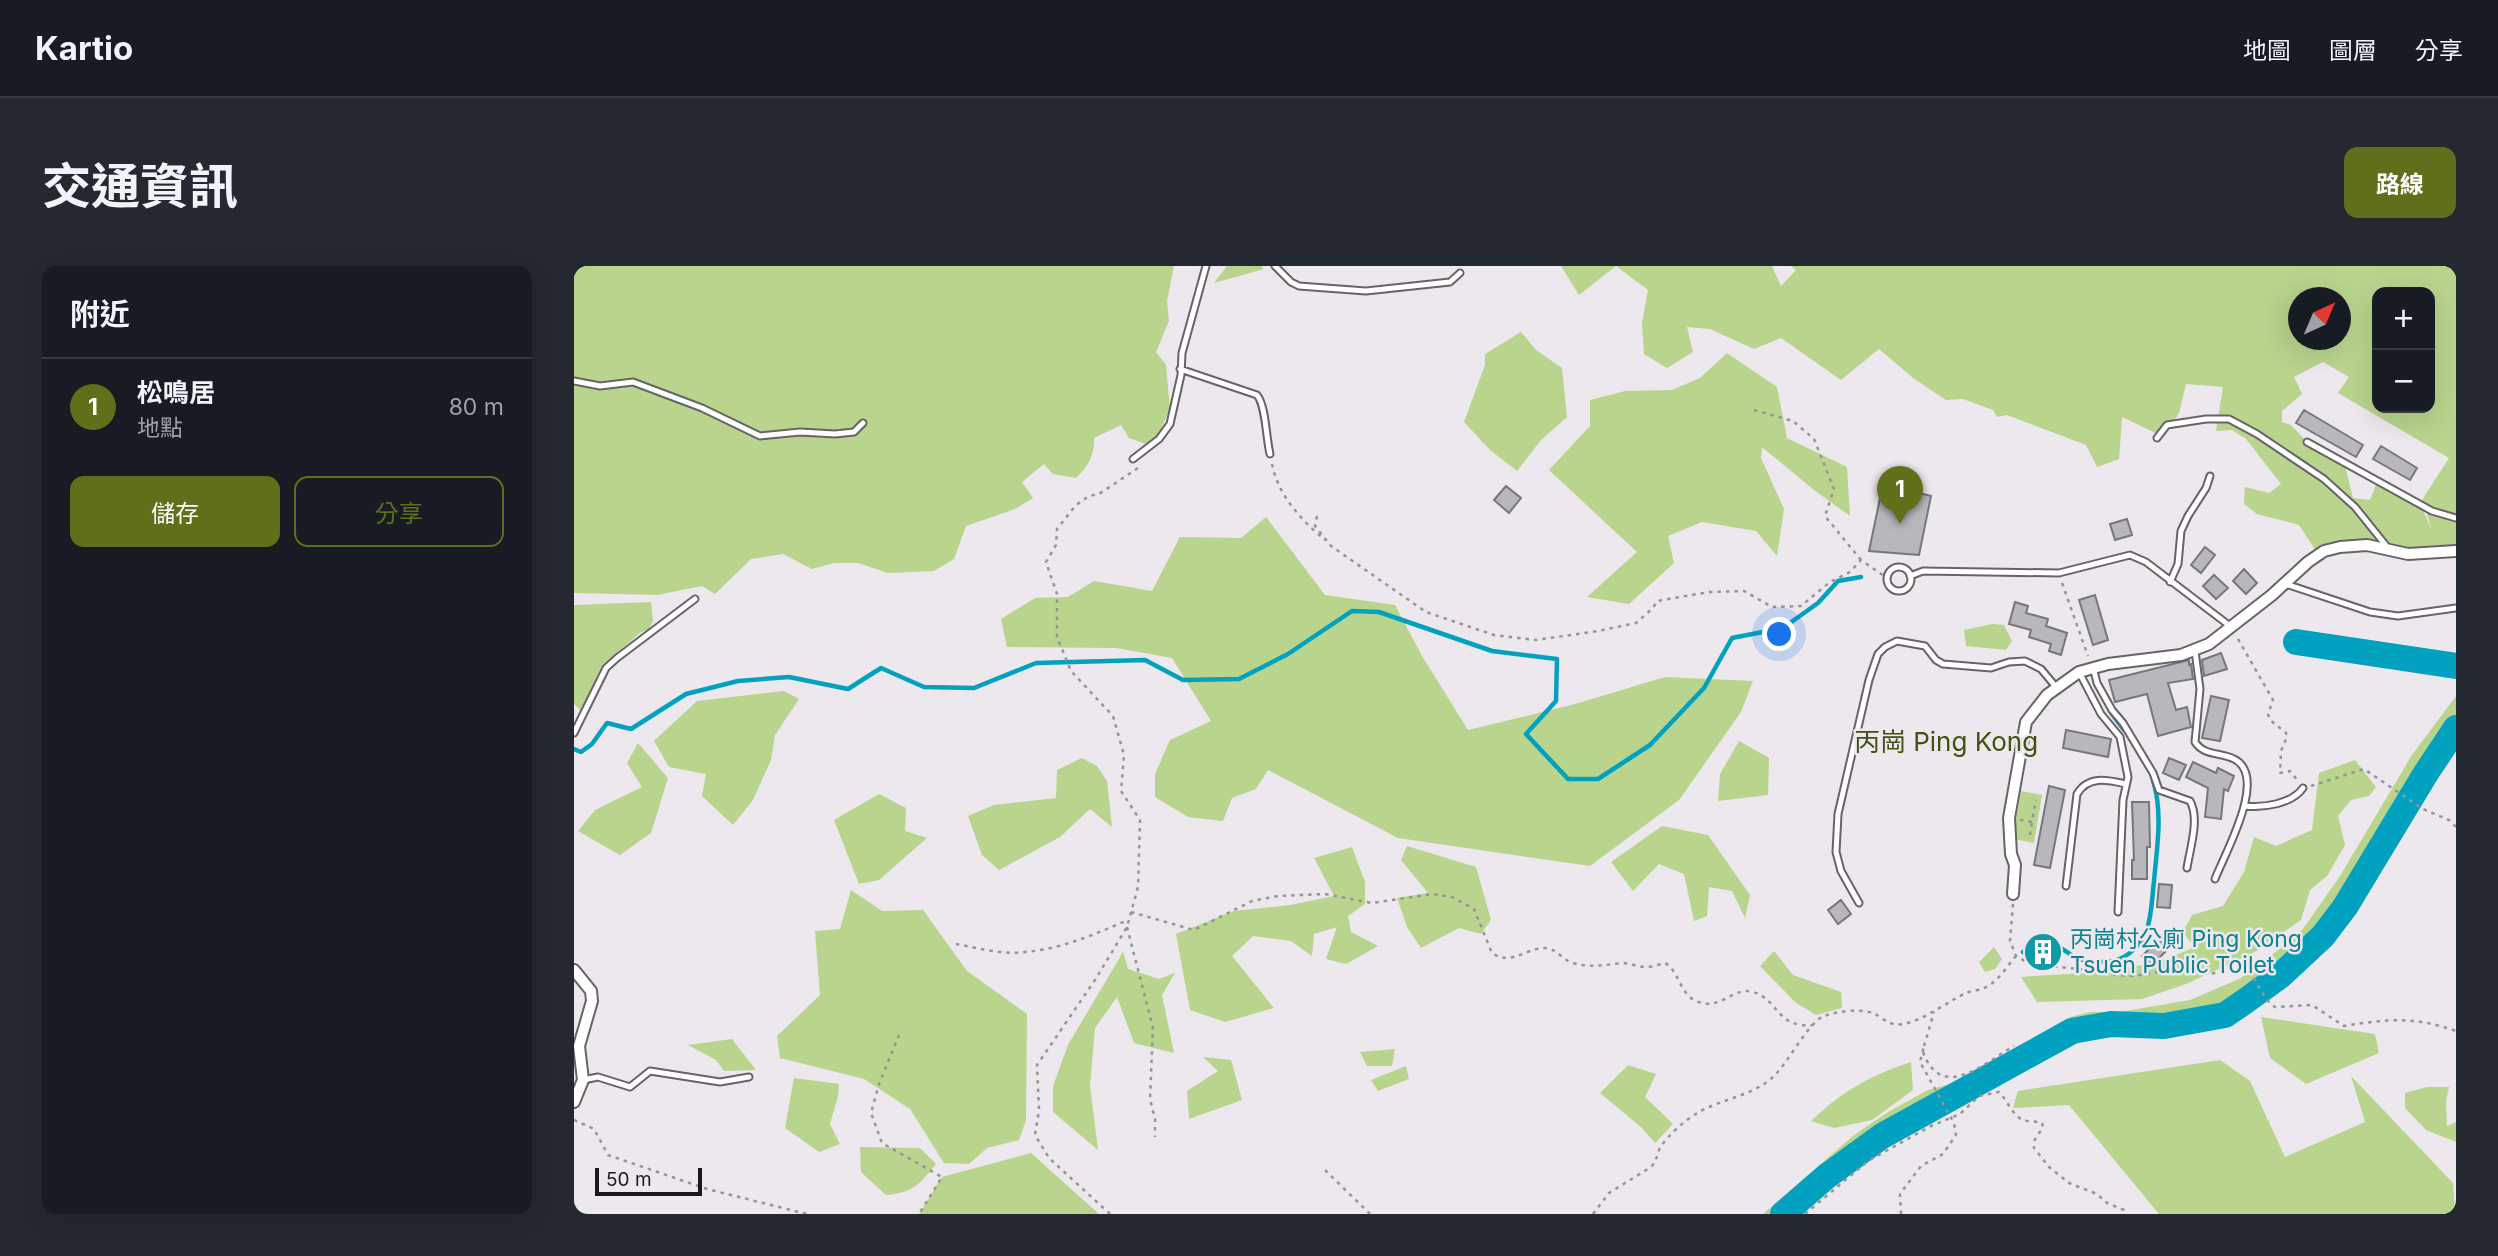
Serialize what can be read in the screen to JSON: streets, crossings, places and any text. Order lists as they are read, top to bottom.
{
  "districts": ["丙崗 Ping Kong"],
  "places": {
    "building": ["丙崗村公廁 Ping Kong Tsuen Public Toilet"]
  },
  "scale_bar": "50 m",
  "north": "top right",
  "page": {
    "header": "Kartio",
    "nav": ["地圖", "圖層", "分享"],
    "title": "交通資訊",
    "buttons": [
      "路線",
      ["儲存", "分享"]
    ],
    "heading": "附近",
    "map_buttons": ["+", "−"],
    "list": [
      {
        "mark": "1",
        "name": "松鳴居",
        "note": "地點",
        "value": "80 m"
      }
    ],
    "pins": "1",
    "scale": "50 m"
  }
}
